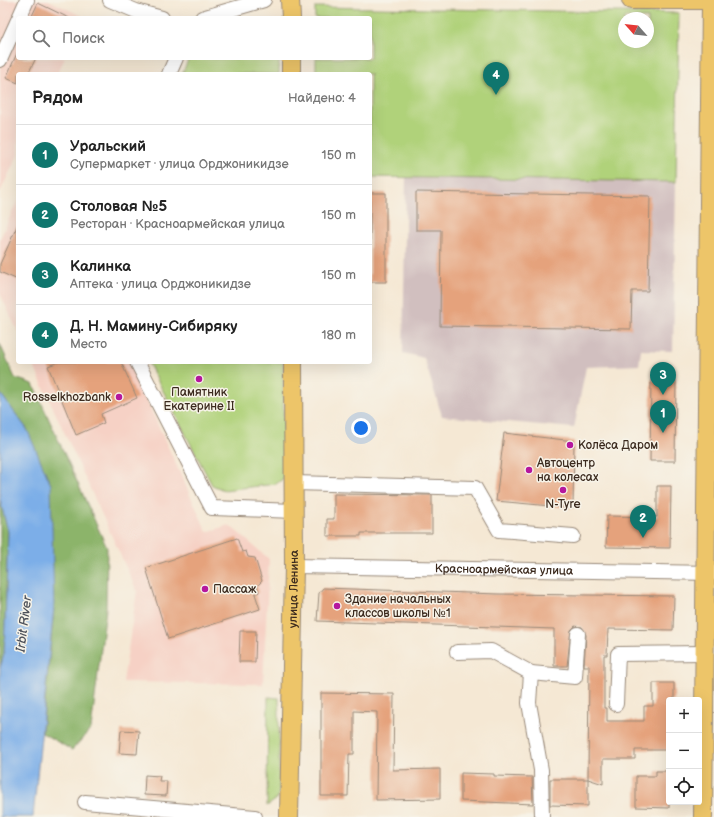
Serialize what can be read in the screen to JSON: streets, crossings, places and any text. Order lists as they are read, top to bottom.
{
  "streets": {
    "main road": ["улица Ленина"],
    "street": ["Красноармейская улица"]
  },
  "crossings": [
    ["Красноармейская улица", "улица Ленина"]
  ],
  "water": ["Irbit River"],
  "places": [
    "Памятник Екатерине II",
    "Rosselkhozbank",
    "Колёса Даром",
    "Автоцентр на колесах",
    "N-Tyre",
    "Пассаж",
    "Здание начальных классов школы №1"
  ],
  "north": "top left",
  "page": {
    "search": "Поиск",
    "pins": [
      "4",
      "3",
      "1",
      "2"
    ],
    "heading": ["Рядом", "Найдено: 4"],
    "list": [
      {
        "mark": "1",
        "name": "Уральский",
        "note": "Супермаркет · улица Орджоникидзе",
        "value": "150 m"
      },
      {
        "mark": "2",
        "name": "Столовая №5",
        "note": "Ресторан · Красноармейская улица",
        "value": "150 m"
      },
      {
        "mark": "3",
        "name": "Калинка",
        "note": "Аптека · улица Орджоникидзе",
        "value": "150 m"
      },
      {
        "mark": "4",
        "name": "Д. Н. Мамину-Сибиряку",
        "note": "Место",
        "value": "180 m"
      }
    ],
    "map_buttons": ["+", "−"]
  }
}
